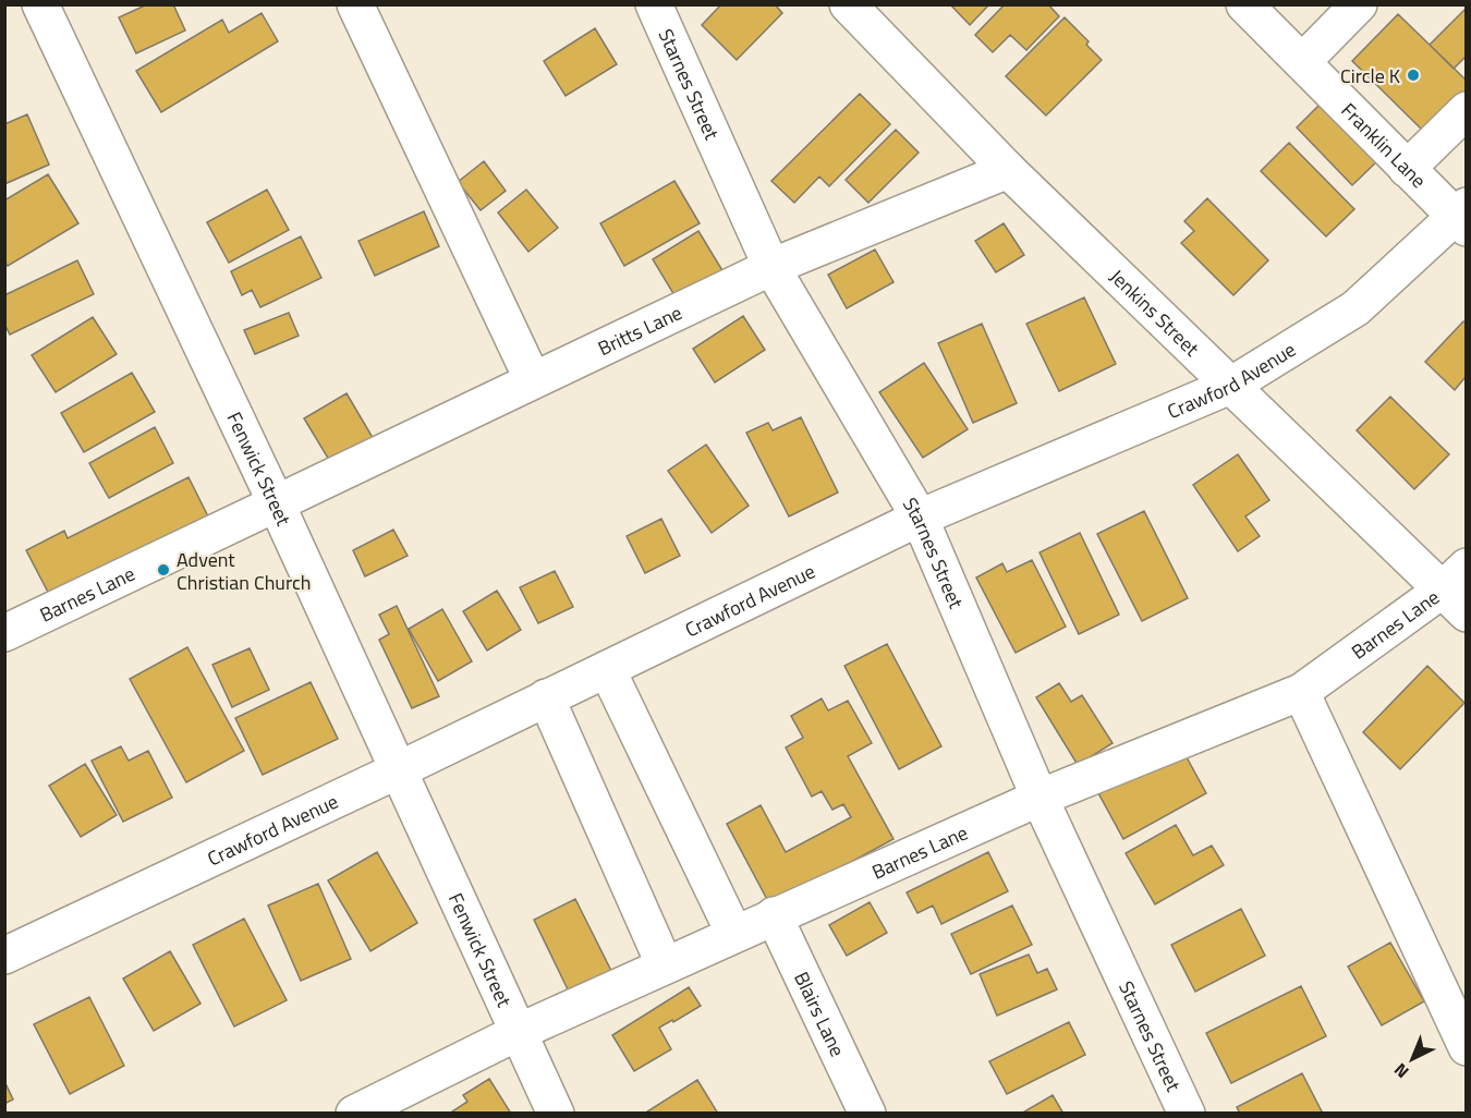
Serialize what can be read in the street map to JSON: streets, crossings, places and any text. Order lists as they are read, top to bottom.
{
  "streets": {
    "street": [
      "Starnes Street",
      "Franklin Lane",
      "Jenkins Street",
      "Britts Lane",
      "Crawford Avenue",
      "Fenwick Street",
      "Barnes Lane",
      "Blairs Lane"
    ]
  },
  "crossings": [
    ["Starnes Street", "Britts Lane"],
    ["Starnes Street", "Crawford Avenue"],
    ["Starnes Street", "Barnes Lane"],
    ["Franklin Lane", "Crawford Avenue"],
    ["Jenkins Street", "Britts Lane"],
    ["Jenkins Street", "Crawford Avenue"],
    ["Jenkins Street", "Barnes Lane"],
    ["Britts Lane", "Fenwick Street"],
    ["Britts Lane", "Barnes Lane"],
    ["Crawford Avenue", "Fenwick Street"],
    ["Fenwick Street", "Barnes Lane"],
    ["Barnes Lane", "Blairs Lane"]
  ],
  "places": ["Circle K", "Advent Christian Church"],
  "north": "bottom left"
}
